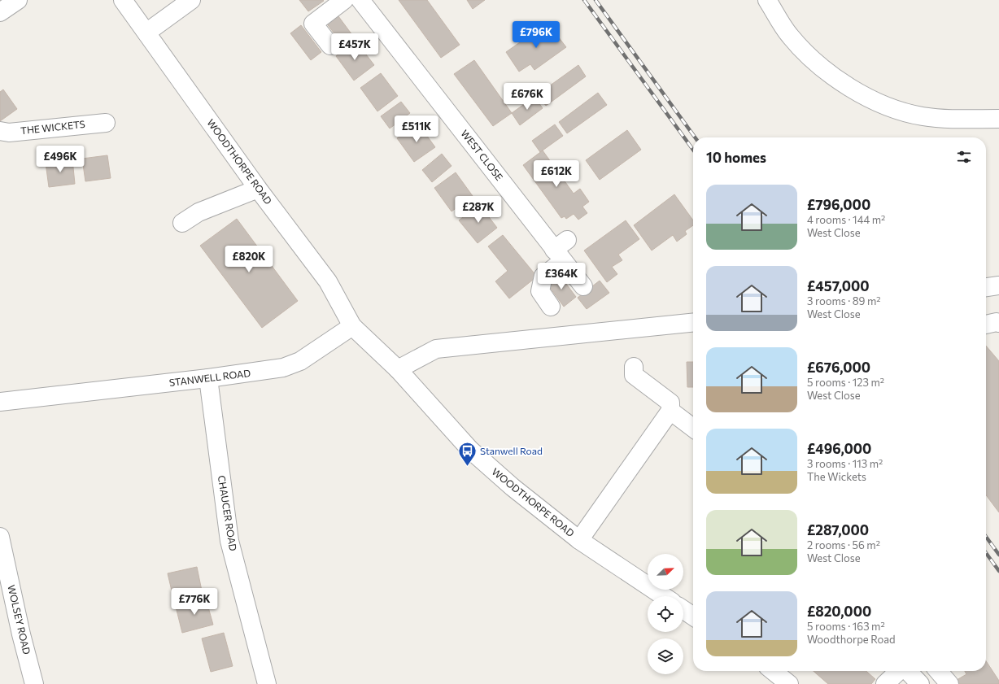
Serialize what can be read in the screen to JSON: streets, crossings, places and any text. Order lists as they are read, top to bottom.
{
  "streets": {
    "street": [
      "THE WICKETS",
      "WEST CLOSE",
      "WOODTHORPE ROAD",
      "STANWELL ROAD",
      "CHAUCER ROAD",
      "WOLSEY ROAD"
    ]
  },
  "crossings": [
    ["WOODTHORPE ROAD", "STANWELL ROAD"],
    ["STANWELL ROAD", "CHAUCER ROAD"]
  ],
  "places": {
    "bus stop": ["Stanwell Road"]
  },
  "north": "top right",
  "page": {
    "price": [
      "£796K",
      "£457K",
      "£676K",
      "£511K",
      "£496K",
      "£612K",
      "£287K",
      "£820K",
      "£364K",
      "£776K"
    ],
    "heading": "10 homes",
    "list": [
      {
        "name": "£796,000",
        "note": "4 rooms · 144 m² · West Close"
      },
      {
        "name": "£457,000",
        "note": "3 rooms · 89 m² · West Close"
      },
      {
        "name": "£676,000",
        "note": "5 rooms · 123 m² · West Close"
      },
      {
        "name": "£496,000",
        "note": "3 rooms · 113 m² · The Wickets"
      },
      {
        "name": "£287,000",
        "note": "2 rooms · 56 m² · West Close"
      },
      {
        "name": "£820,000",
        "note": "5 rooms · 163 m² · Woodthorpe Road"
      }
    ]
  }
}
